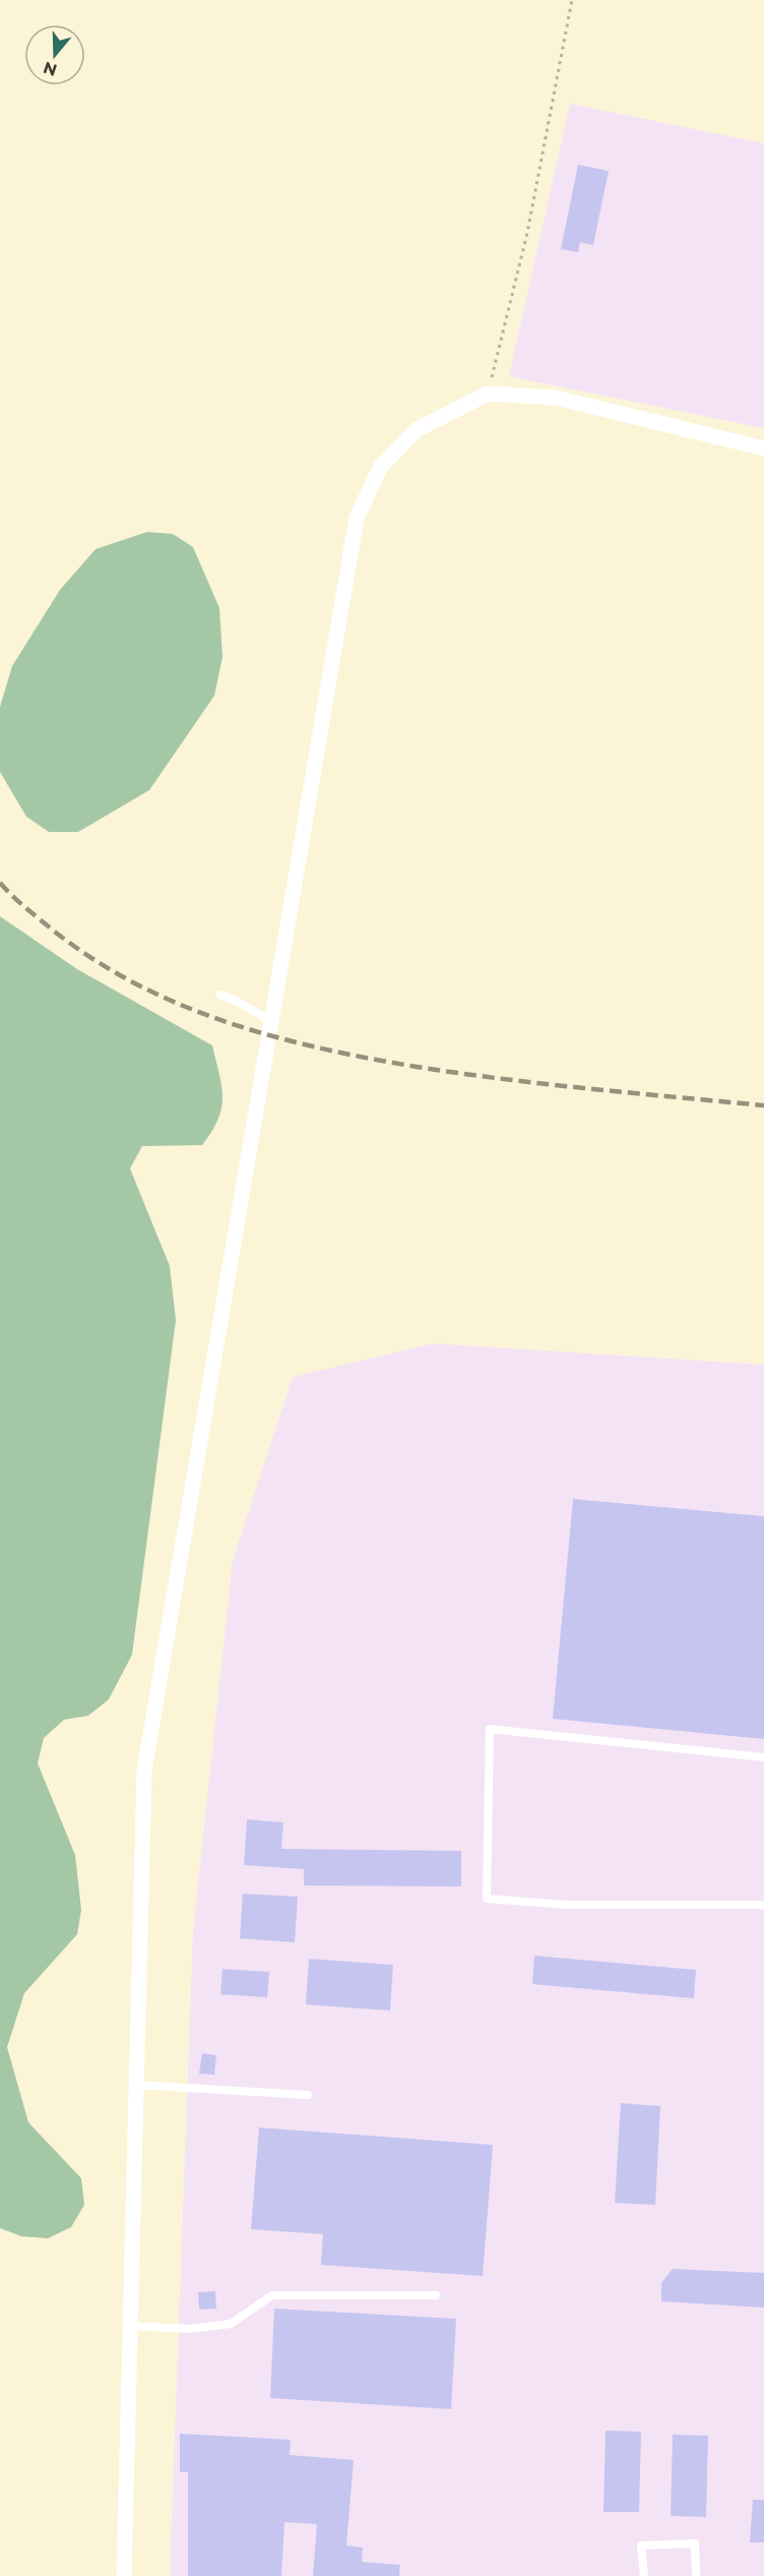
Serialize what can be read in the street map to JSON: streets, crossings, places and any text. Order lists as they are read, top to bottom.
{
  "north": "bottom"
}
